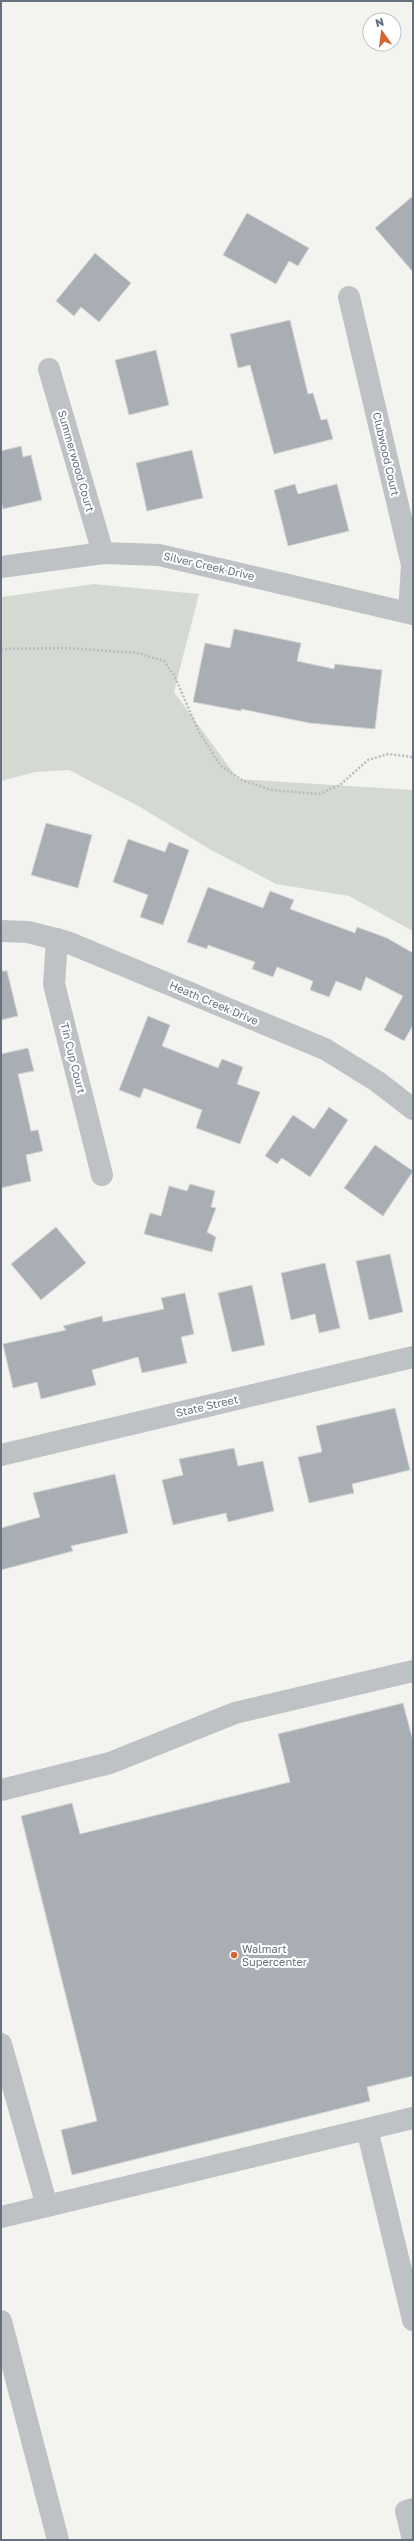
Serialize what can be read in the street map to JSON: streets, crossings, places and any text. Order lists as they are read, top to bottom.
{
  "streets": {
    "street": [
      "Clubwood Court",
      "Summerwood Court",
      "Silver Creek Drive",
      "Heath Creek Drive",
      "Tin Cup Court",
      "State Street"
    ]
  },
  "crossings": [
    ["Clubwood Court", "Silver Creek Drive"],
    ["Summerwood Court", "Silver Creek Drive"],
    ["Heath Creek Drive", "Tin Cup Court"]
  ],
  "places": ["Walmart Supercenter"],
  "north": "top"
}
